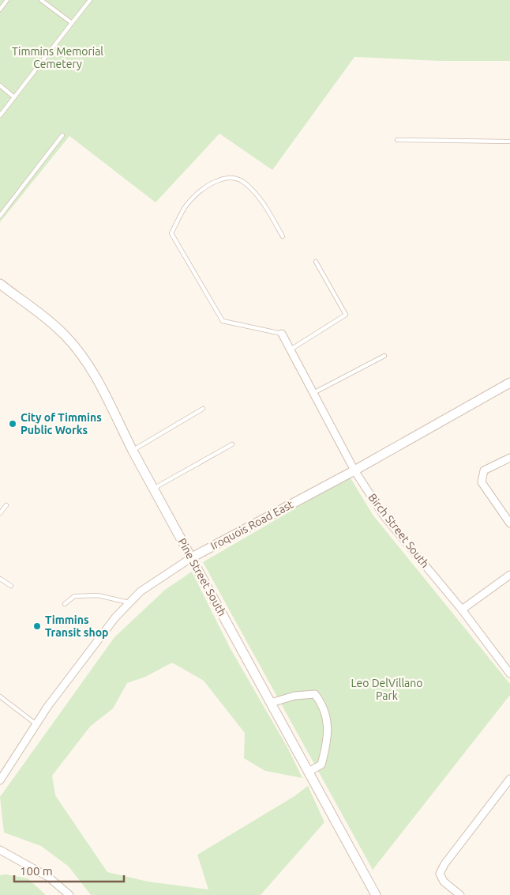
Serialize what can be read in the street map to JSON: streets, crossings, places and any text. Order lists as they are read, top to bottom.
{
  "streets": {
    "street": ["Iroquois Road East", "Birch Street South", "Pine Street South"]
  },
  "crossings": [
    ["Iroquois Road East", "Birch Street South"],
    ["Iroquois Road East", "Pine Street South"]
  ],
  "parks": ["Timmins Memorial Cemetery", "Leo DelVillano Park"],
  "places": ["City of Timmins Public Works", "Timmins Transit shop"],
  "scale_bar": "100 m"
}
